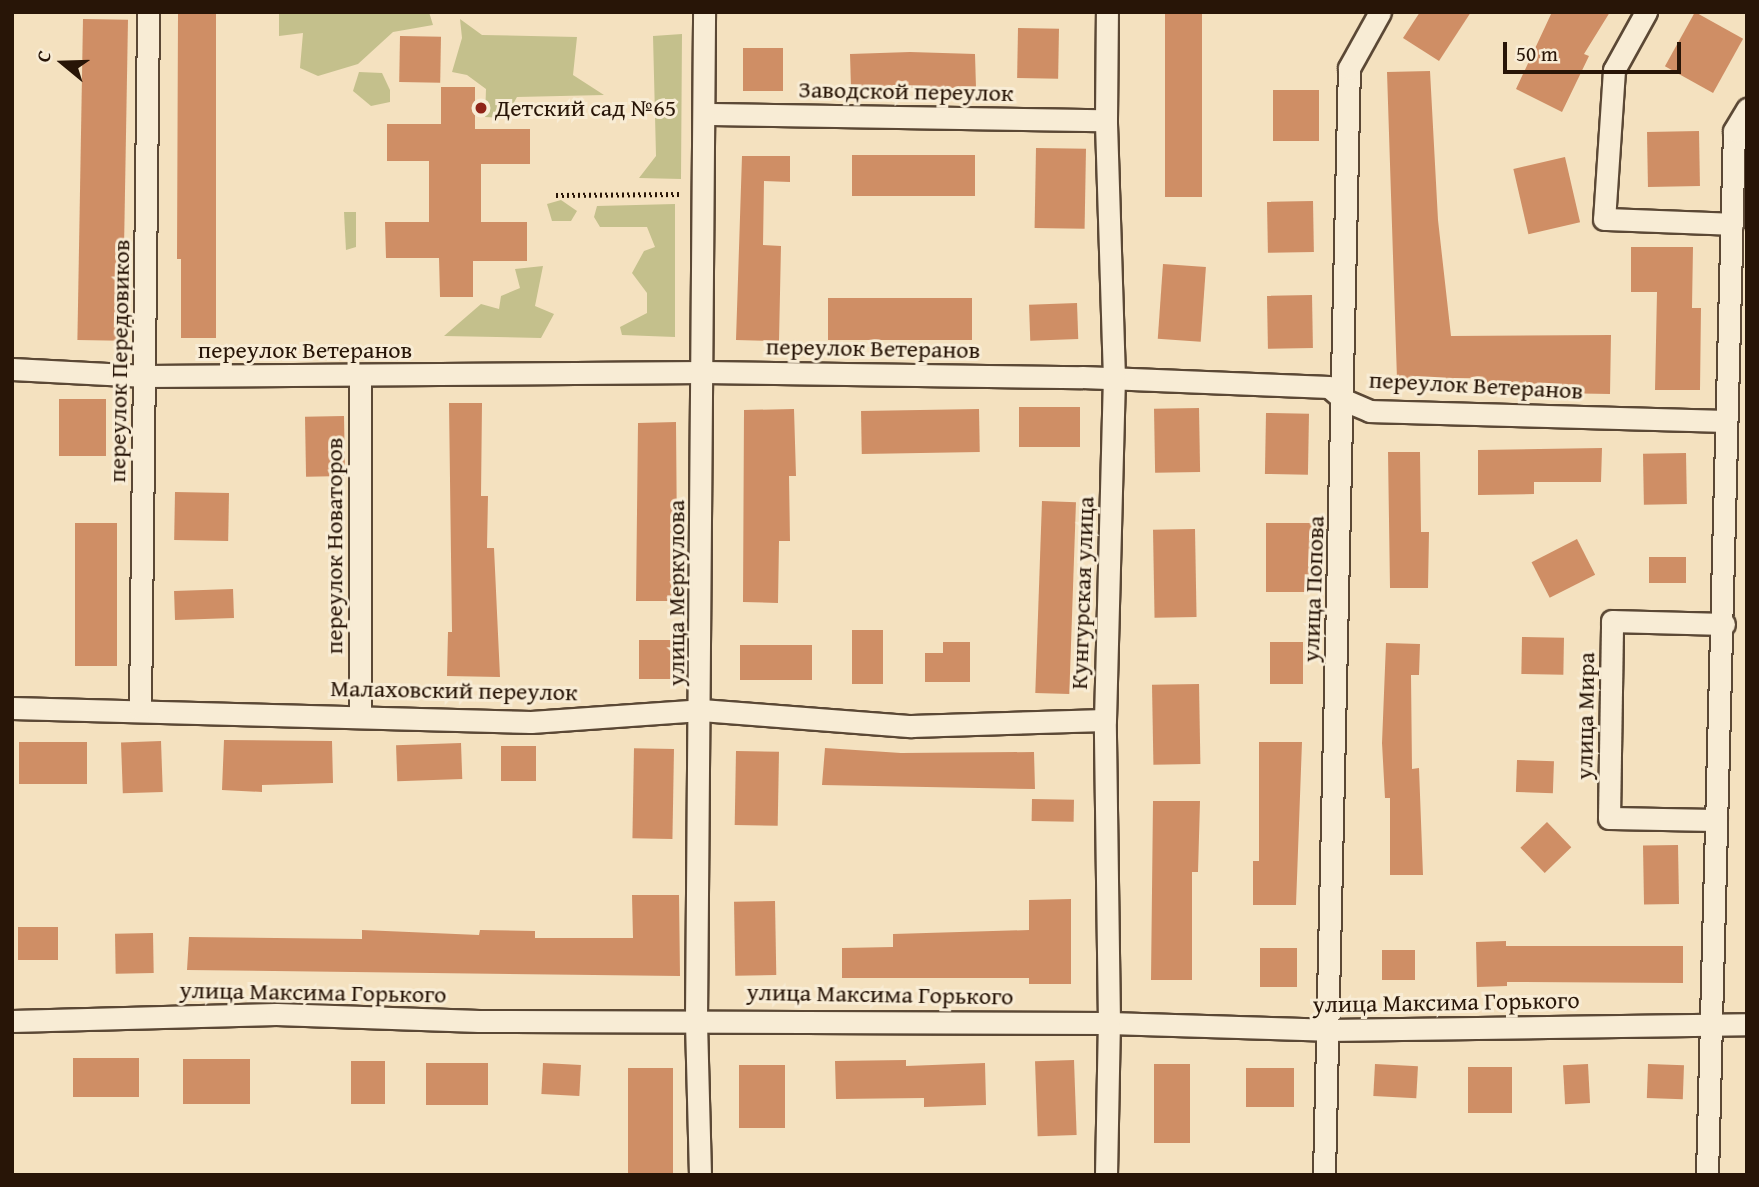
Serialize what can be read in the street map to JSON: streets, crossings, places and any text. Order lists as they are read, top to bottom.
{
  "streets": {
    "street": [
      "Заводской переулок",
      "переулок Ветеранов",
      "переулок Передовиков",
      "переулок Новаторов",
      "улица Попова",
      "улица Меркулова",
      "Кунгурская улица",
      "Малаховский переулок",
      "улица Мира",
      "улица Максима Горького"
    ]
  },
  "crossings": [
    ["Заводской переулок", "улица Меркулова"],
    ["Заводской переулок", "Кунгурская улица"],
    ["переулок Ветеранов", "переулок Передовиков"],
    ["переулок Ветеранов", "переулок Новаторов"],
    ["переулок Ветеранов", "улица Попова"],
    ["переулок Ветеранов", "улица Меркулова"],
    ["переулок Ветеранов", "Кунгурская улица"],
    ["переулок Передовиков", "Малаховский переулок"],
    ["переулок Новаторов", "Малаховский переулок"],
    ["улица Попова", "улица Максима Горького"],
    ["улица Меркулова", "Малаховский переулок"],
    ["улица Меркулова", "улица Максима Горького"],
    ["Кунгурская улица", "Малаховский переулок"],
    ["Кунгурская улица", "улица Максима Горького"]
  ],
  "places": ["Детский сад №65"],
  "scale_bar": "50 m",
  "north": "left"
}
